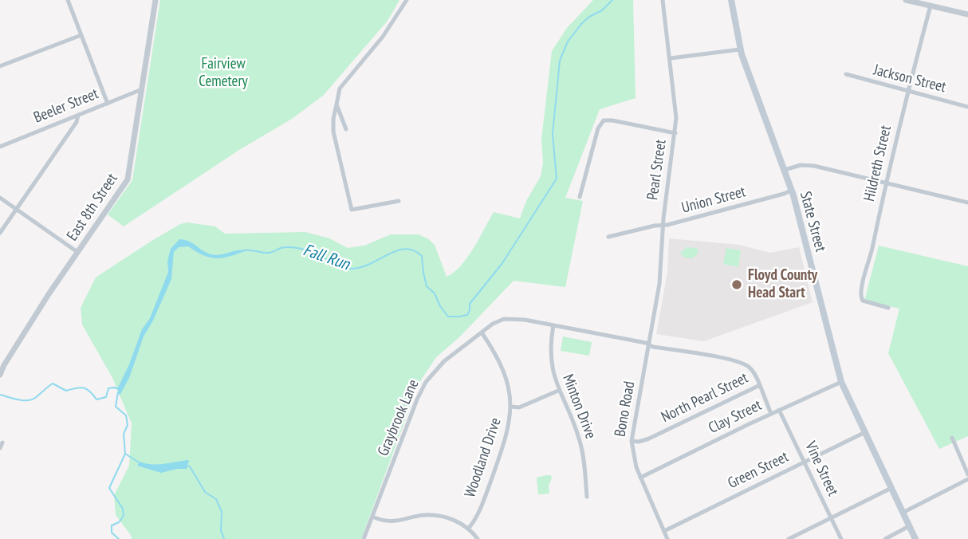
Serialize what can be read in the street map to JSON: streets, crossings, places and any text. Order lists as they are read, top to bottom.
{
  "streets": {
    "main road": ["State Street"],
    "street": [
      "Jackson Street",
      "Beeler Street",
      "Hildreth Street",
      "Pearl Street",
      "Union Street",
      "East 8th Street",
      "North Pearl Street",
      "Minton Drive",
      "Bono Road",
      "Clay Street",
      "Graybrook Lane",
      "Woodland Drive",
      "Vine Street",
      "Green Street"
    ]
  },
  "crossings": [
    ["Jackson Street", "Hildreth Street"],
    ["Beeler Street", "East 8th Street"],
    ["Pearl Street", "Union Street"],
    ["Pearl Street", "Bono Road"],
    ["Pearl Street", "Graybrook Lane"],
    ["Union Street", "State Street"],
    ["State Street", "Clay Street"],
    ["State Street", "Green Street"],
    ["North Pearl Street", "Bono Road"],
    ["North Pearl Street", "Clay Street"],
    ["North Pearl Street", "Graybrook Lane"],
    ["Minton Drive", "Graybrook Lane"],
    ["Bono Road", "Clay Street"],
    ["Bono Road", "Graybrook Lane"],
    ["Bono Road", "Green Street"],
    ["Clay Street", "Vine Street"],
    ["Graybrook Lane", "Woodland Drive"],
    ["Vine Street", "Green Street"]
  ],
  "water": ["Fall Run"],
  "parks": ["Fairview Cemetery"],
  "places": ["Floyd County Head Start"]
}
